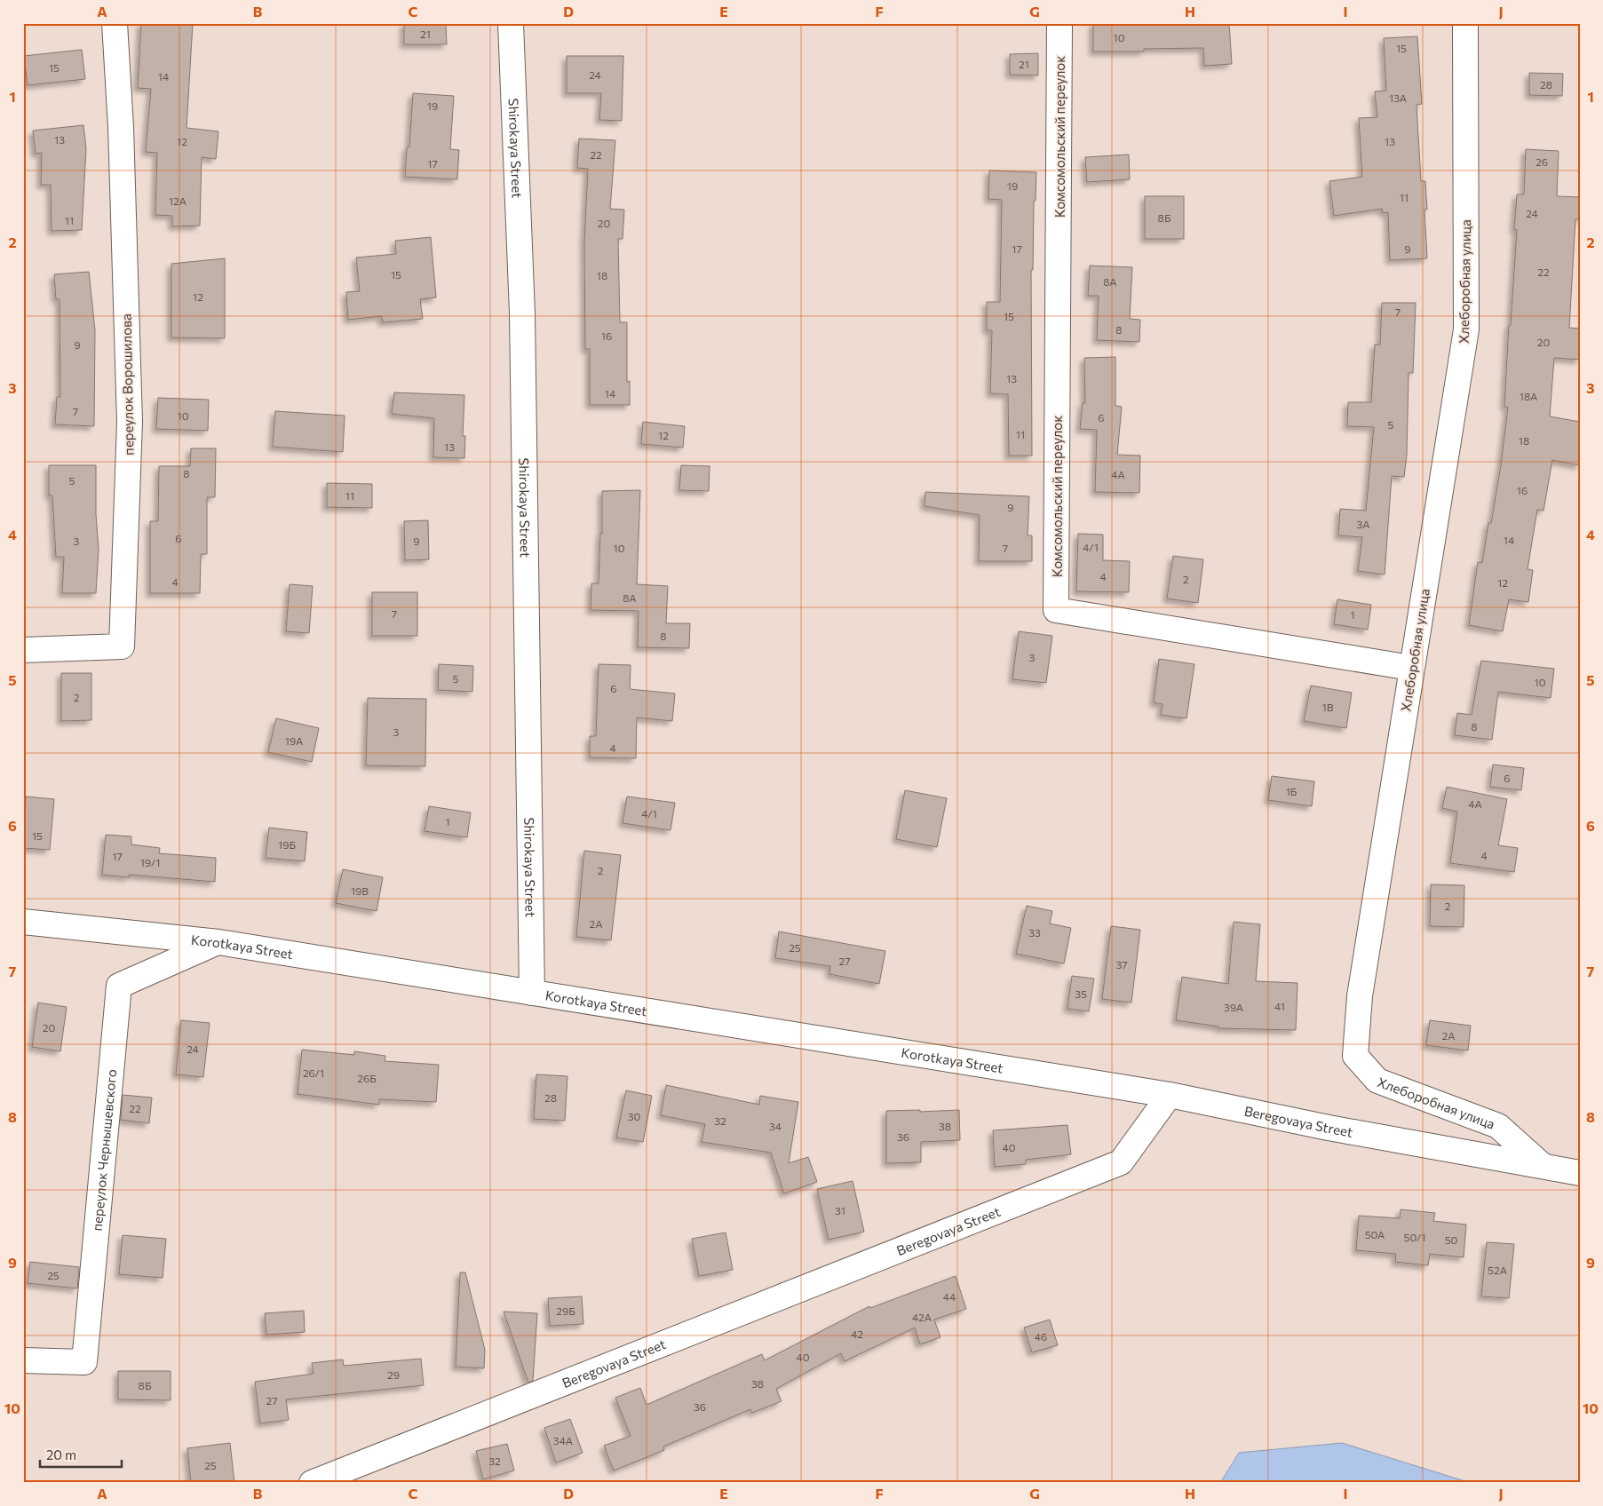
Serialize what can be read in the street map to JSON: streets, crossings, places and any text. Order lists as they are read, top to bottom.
{
  "streets": {
    "street": [
      "Комсомольский переулок",
      "Shirokaya Street",
      "Хлеборобная улица",
      "переулок Ворошилова",
      "Korotkaya Street",
      "Beregovaya Street",
      "переулок Чернышевского"
    ]
  },
  "crossings": [
    ["Комсомольский переулок", "Хлеборобная улица"],
    ["Shirokaya Street", "Korotkaya Street"],
    ["Хлеборобная улица", "Beregovaya Street"],
    ["Korotkaya Street", "Beregovaya Street"],
    ["Korotkaya Street", "переулок Чернышевского"]
  ],
  "house_numbers": [
    "21",
    "10",
    "15",
    "21",
    "15",
    "24",
    "14",
    "28",
    "13А",
    "19",
    "13",
    "12",
    "13",
    "22",
    "26",
    "17",
    "19",
    "11",
    "12А",
    "24",
    "8Б",
    "11",
    "20",
    "17",
    "9",
    "22",
    "15",
    "18",
    "8А",
    "12",
    "7",
    "15",
    "8",
    "16",
    "20",
    "9",
    "13",
    "14",
    "18А",
    "7",
    "10",
    "6",
    "5",
    "11",
    "12",
    "18",
    "13",
    "8",
    "4А",
    "5",
    "16",
    "11",
    "9",
    "3А",
    "6",
    "14",
    "3",
    "9",
    "4/1",
    "10",
    "7",
    "4",
    "2",
    "4",
    "12",
    "8А",
    "7",
    "1",
    "8",
    "3",
    "5",
    "10",
    "6",
    "2",
    "1В",
    "8",
    "3",
    "19А",
    "4",
    "6",
    "1Б",
    "4А",
    "4/1",
    "1",
    "15",
    "19Б",
    "4",
    "17",
    "19/1",
    "2",
    "19В",
    "2",
    "2А",
    "33",
    "25",
    "27",
    "37",
    "35",
    "41",
    "39А",
    "20",
    "2А",
    "24",
    "26/1",
    "26Б",
    "28",
    "22",
    "30",
    "32",
    "34",
    "38",
    "36",
    "40",
    "31",
    "50А",
    "50/1",
    "50",
    "52А",
    "25",
    "44",
    "29Б",
    "42А",
    "42",
    "46",
    "40",
    "29",
    "38",
    "8Б",
    "27",
    "36",
    "34А",
    "32",
    "25"
  ],
  "scale_bar": "20 m",
  "grid": {
    "columns": [
      "A",
      "B",
      "C",
      "D",
      "E",
      "F",
      "G",
      "H",
      "I",
      "J"
    ],
    "rows": [
      "1",
      "2",
      "3",
      "4",
      "5",
      "6",
      "7",
      "8",
      "9",
      "10"
    ]
  }
}
